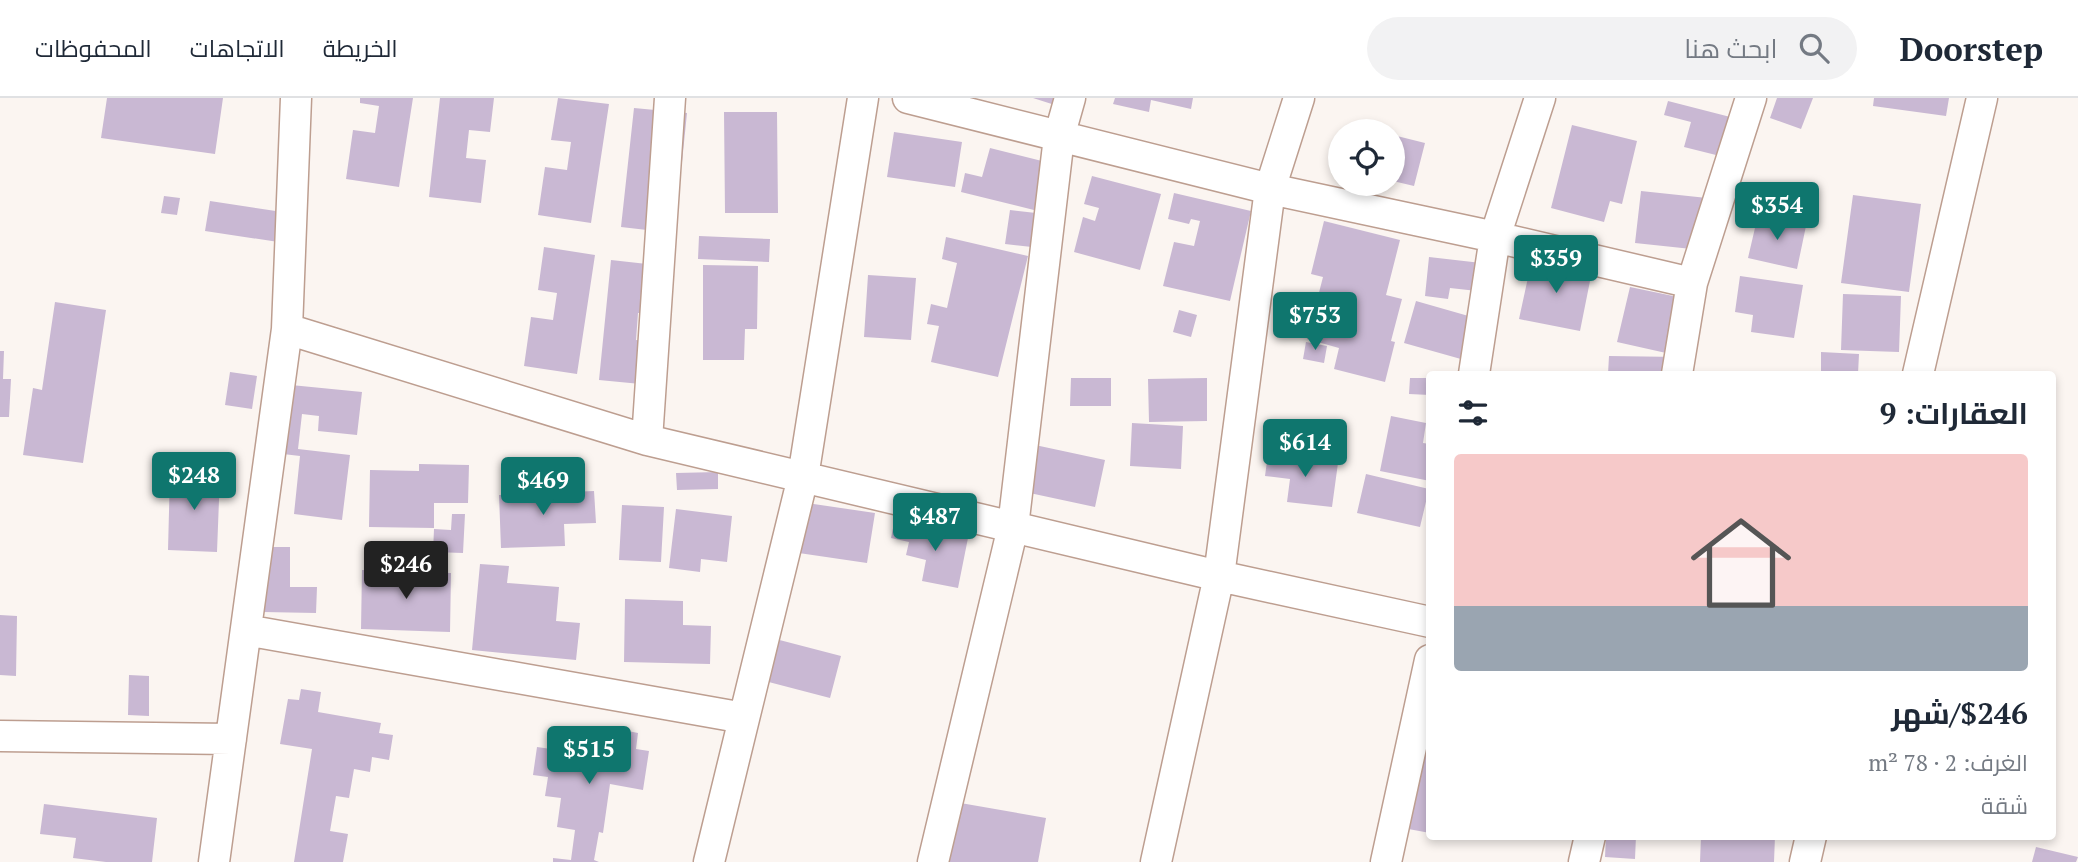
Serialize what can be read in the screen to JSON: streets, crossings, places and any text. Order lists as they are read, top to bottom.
{
  "page": {
    "header": "Doorstep",
    "search": "ابحث هنا",
    "nav": ["الخريطة", "الاتجاهات", "المحفوظات"],
    "price": [
      "$354",
      "$359",
      "$753",
      "$614",
      "$248",
      "$469",
      "$487",
      "$246",
      "$515"
    ],
    "heading": "العقارات: 9",
    "list": [
      {
        "name": "$246/شهر",
        "note": "الغرف: 2 · 78 m² · شقة"
      }
    ]
  }
}
